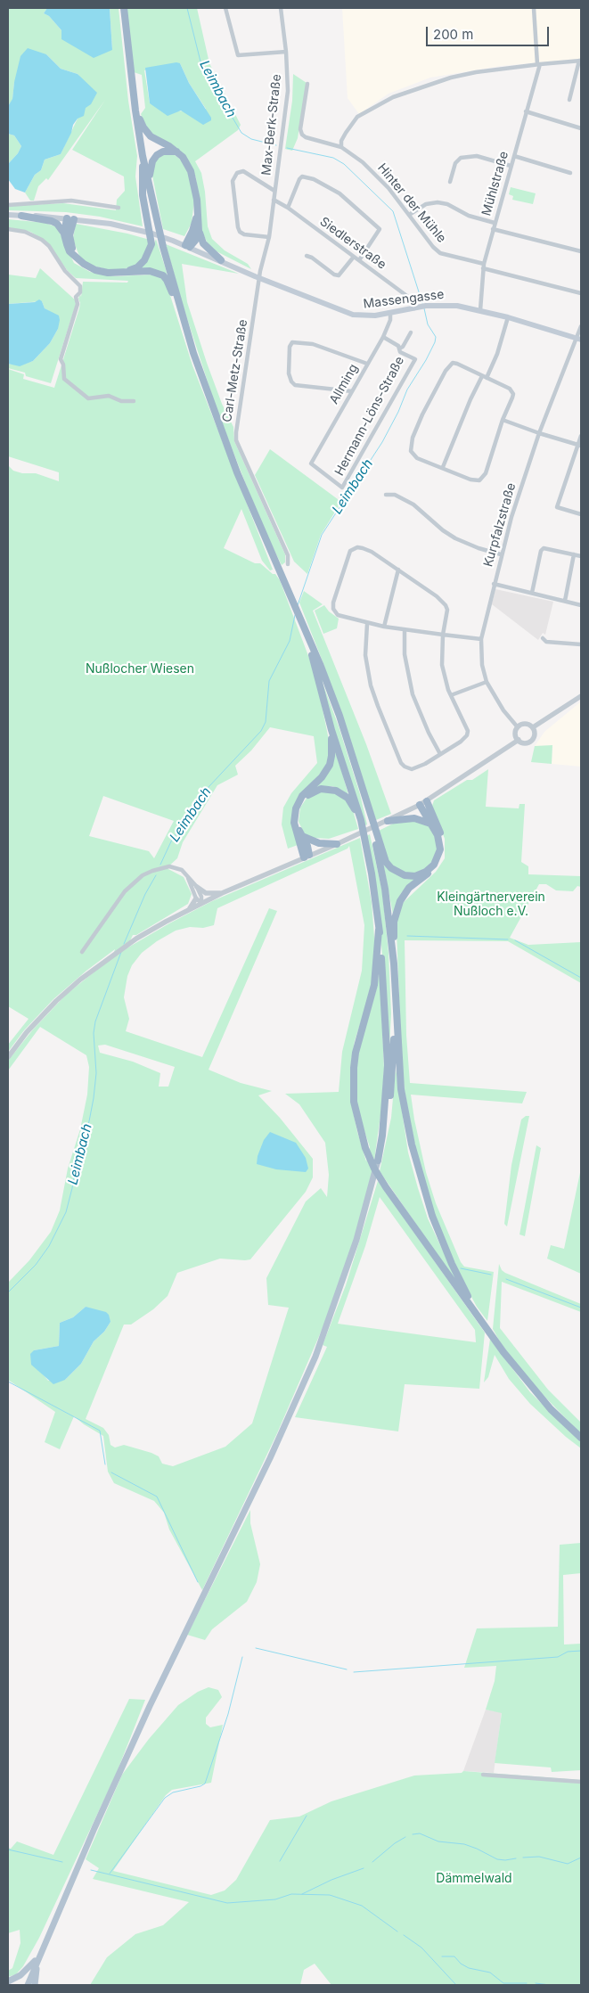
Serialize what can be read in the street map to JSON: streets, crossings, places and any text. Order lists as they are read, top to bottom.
{
  "streets": {
    "main road": ["Massengasse"],
    "street": [
      "Max-Berk-Straße",
      "Mühlstraße",
      "Hinter der Mühle",
      "Siedlerstraße",
      "Carl-Metz-Straße",
      "Allming",
      "Hermann-Löns-Straße",
      "Kurpfalzstraße"
    ]
  },
  "crossings": [
    ["Max-Berk-Straße", "Siedlerstraße"],
    ["Max-Berk-Straße", "Carl-Metz-Straße"],
    ["Mühlstraße", "Hinter der Mühle"],
    ["Mühlstraße", "Massengasse"],
    ["Siedlerstraße", "Massengasse"],
    ["Massengasse", "Carl-Metz-Straße"],
    ["Massengasse", "Allming"],
    ["Massengasse", "Kurpfalzstraße"],
    ["Allming", "Hermann-Löns-Straße"]
  ],
  "water": ["Leimbach"],
  "parks": ["Nußlocher Wiesen", "Kleingärtnerverein Nußloch e.V.", "Dämmelwald"],
  "scale_bar": "200 m"
}
